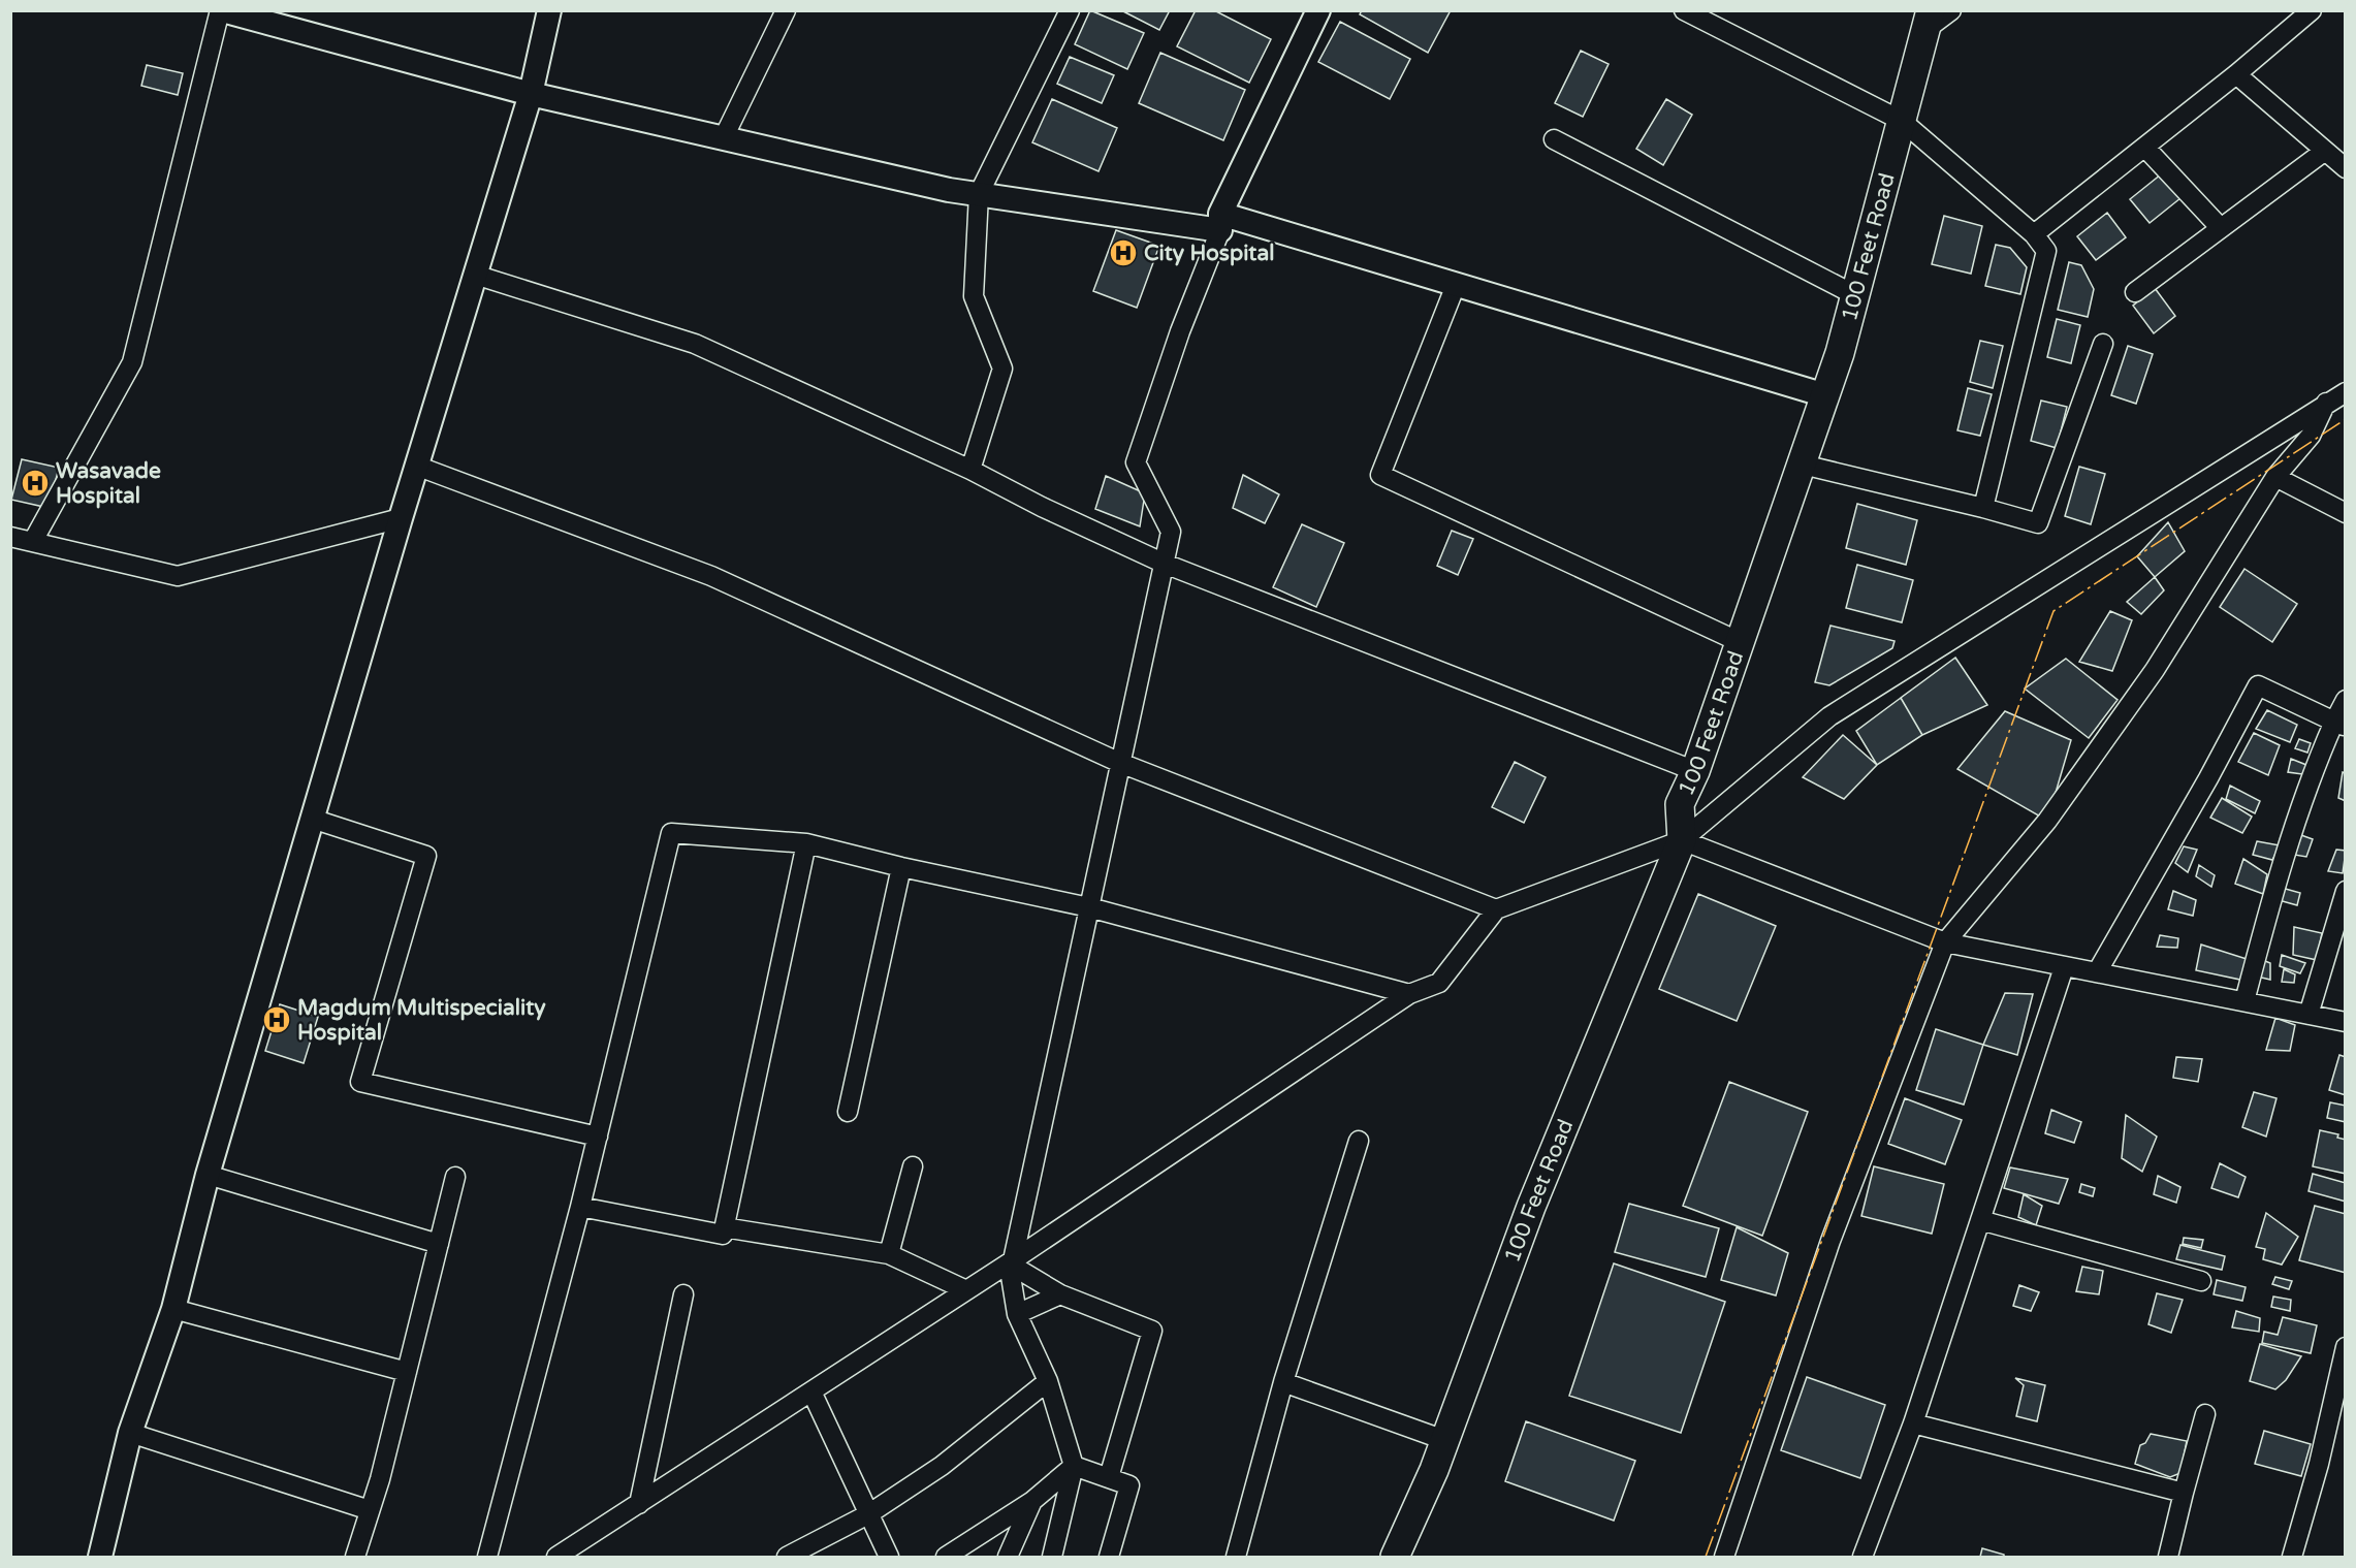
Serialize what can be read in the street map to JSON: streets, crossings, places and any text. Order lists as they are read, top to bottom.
{
  "streets": {
    "main road": ["100 Feet Road"]
  },
  "places": {
    "hospital": ["City Hospital", "Wasavade Hospital", "Magdum Multispeciality Hospital"]
  }
}
